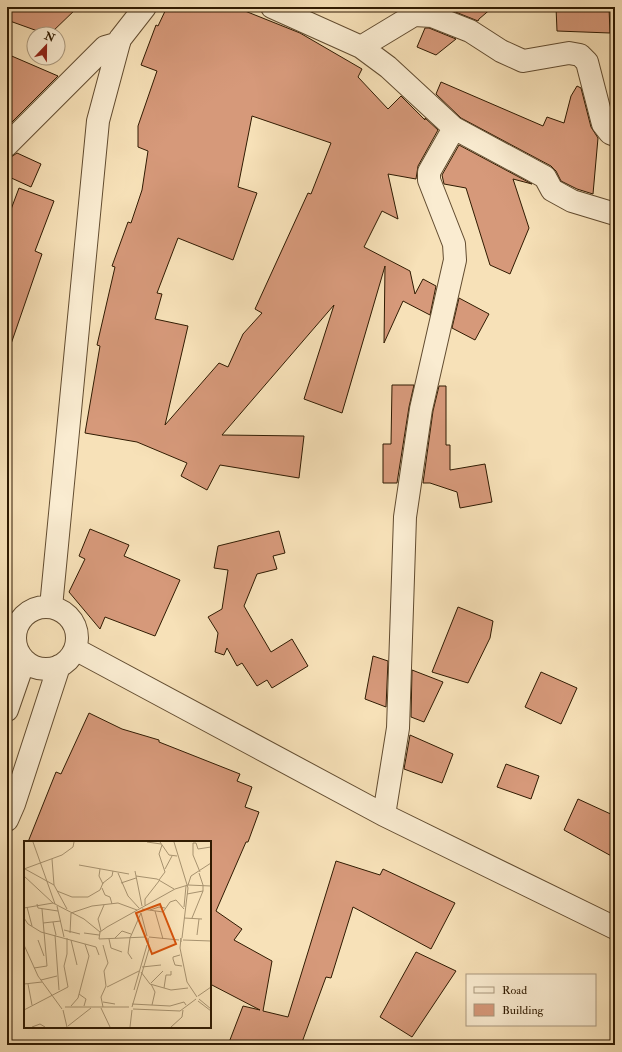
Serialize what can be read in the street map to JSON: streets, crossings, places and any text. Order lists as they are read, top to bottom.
{
  "legend": ["Road", "Building"],
  "north": "top"
}
